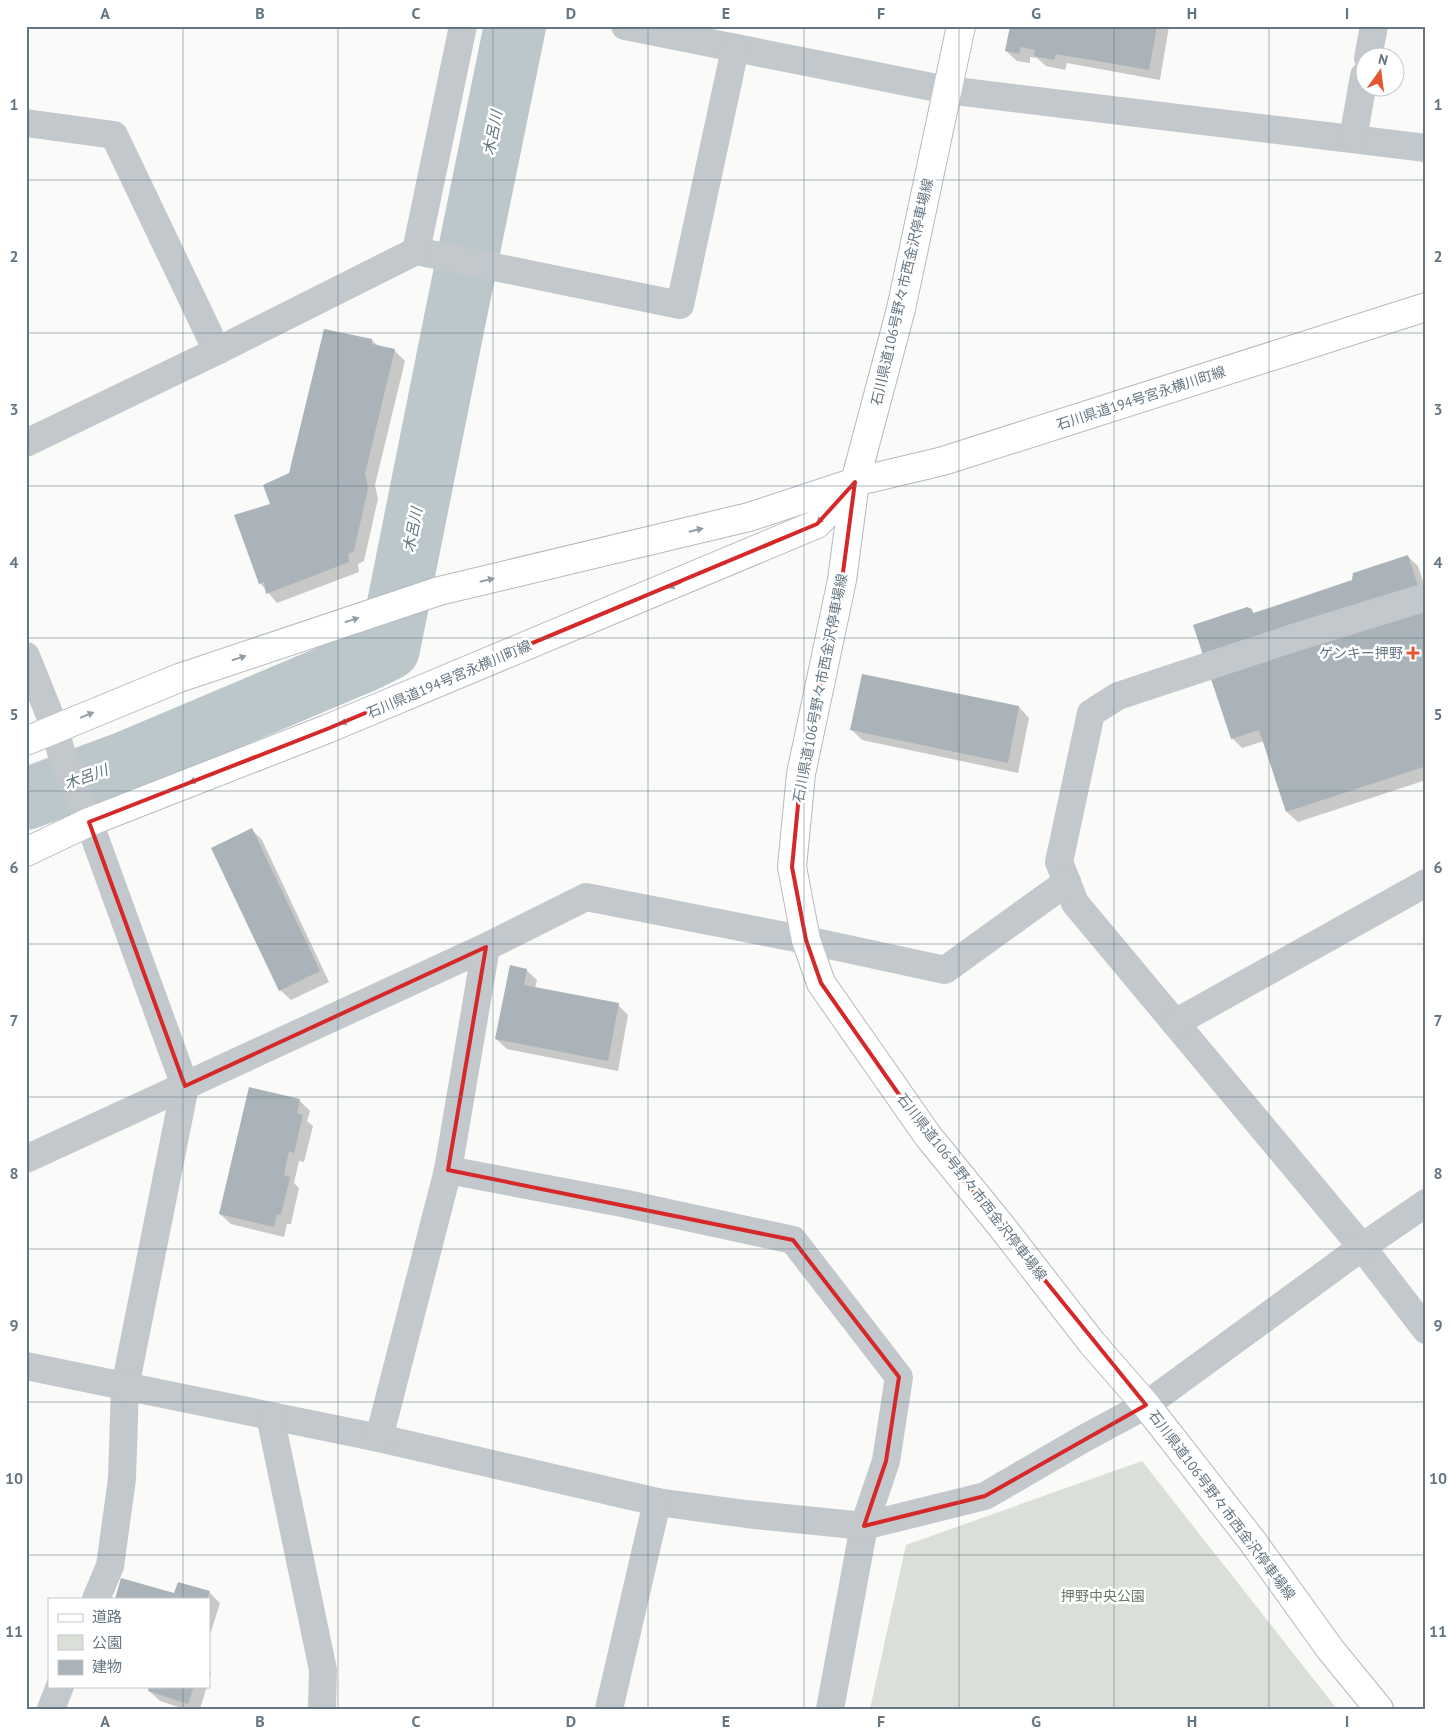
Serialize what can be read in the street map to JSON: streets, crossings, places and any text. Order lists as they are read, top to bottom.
{
  "streets": {
    "main road": ["石川県道106号野々市西金沢停車場線", "石川県道194号宮永横川町線"]
  },
  "crossings": [
    ["石川県道106号野々市西金沢停車場線", "石川県道194号宮永横川町線"]
  ],
  "water": ["木呂川"],
  "parks": ["押野中央公園"],
  "places": {
    "health": ["ゲンキー押野"]
  },
  "legend": ["道路", "公園", "建物"],
  "north": "top",
  "grid": {
    "columns": [
      "A",
      "B",
      "C",
      "D",
      "E",
      "F",
      "G",
      "H",
      "I"
    ],
    "rows": [
      "1",
      "2",
      "3",
      "4",
      "5",
      "6",
      "7",
      "8",
      "9",
      "10",
      "11"
    ]
  }
}
